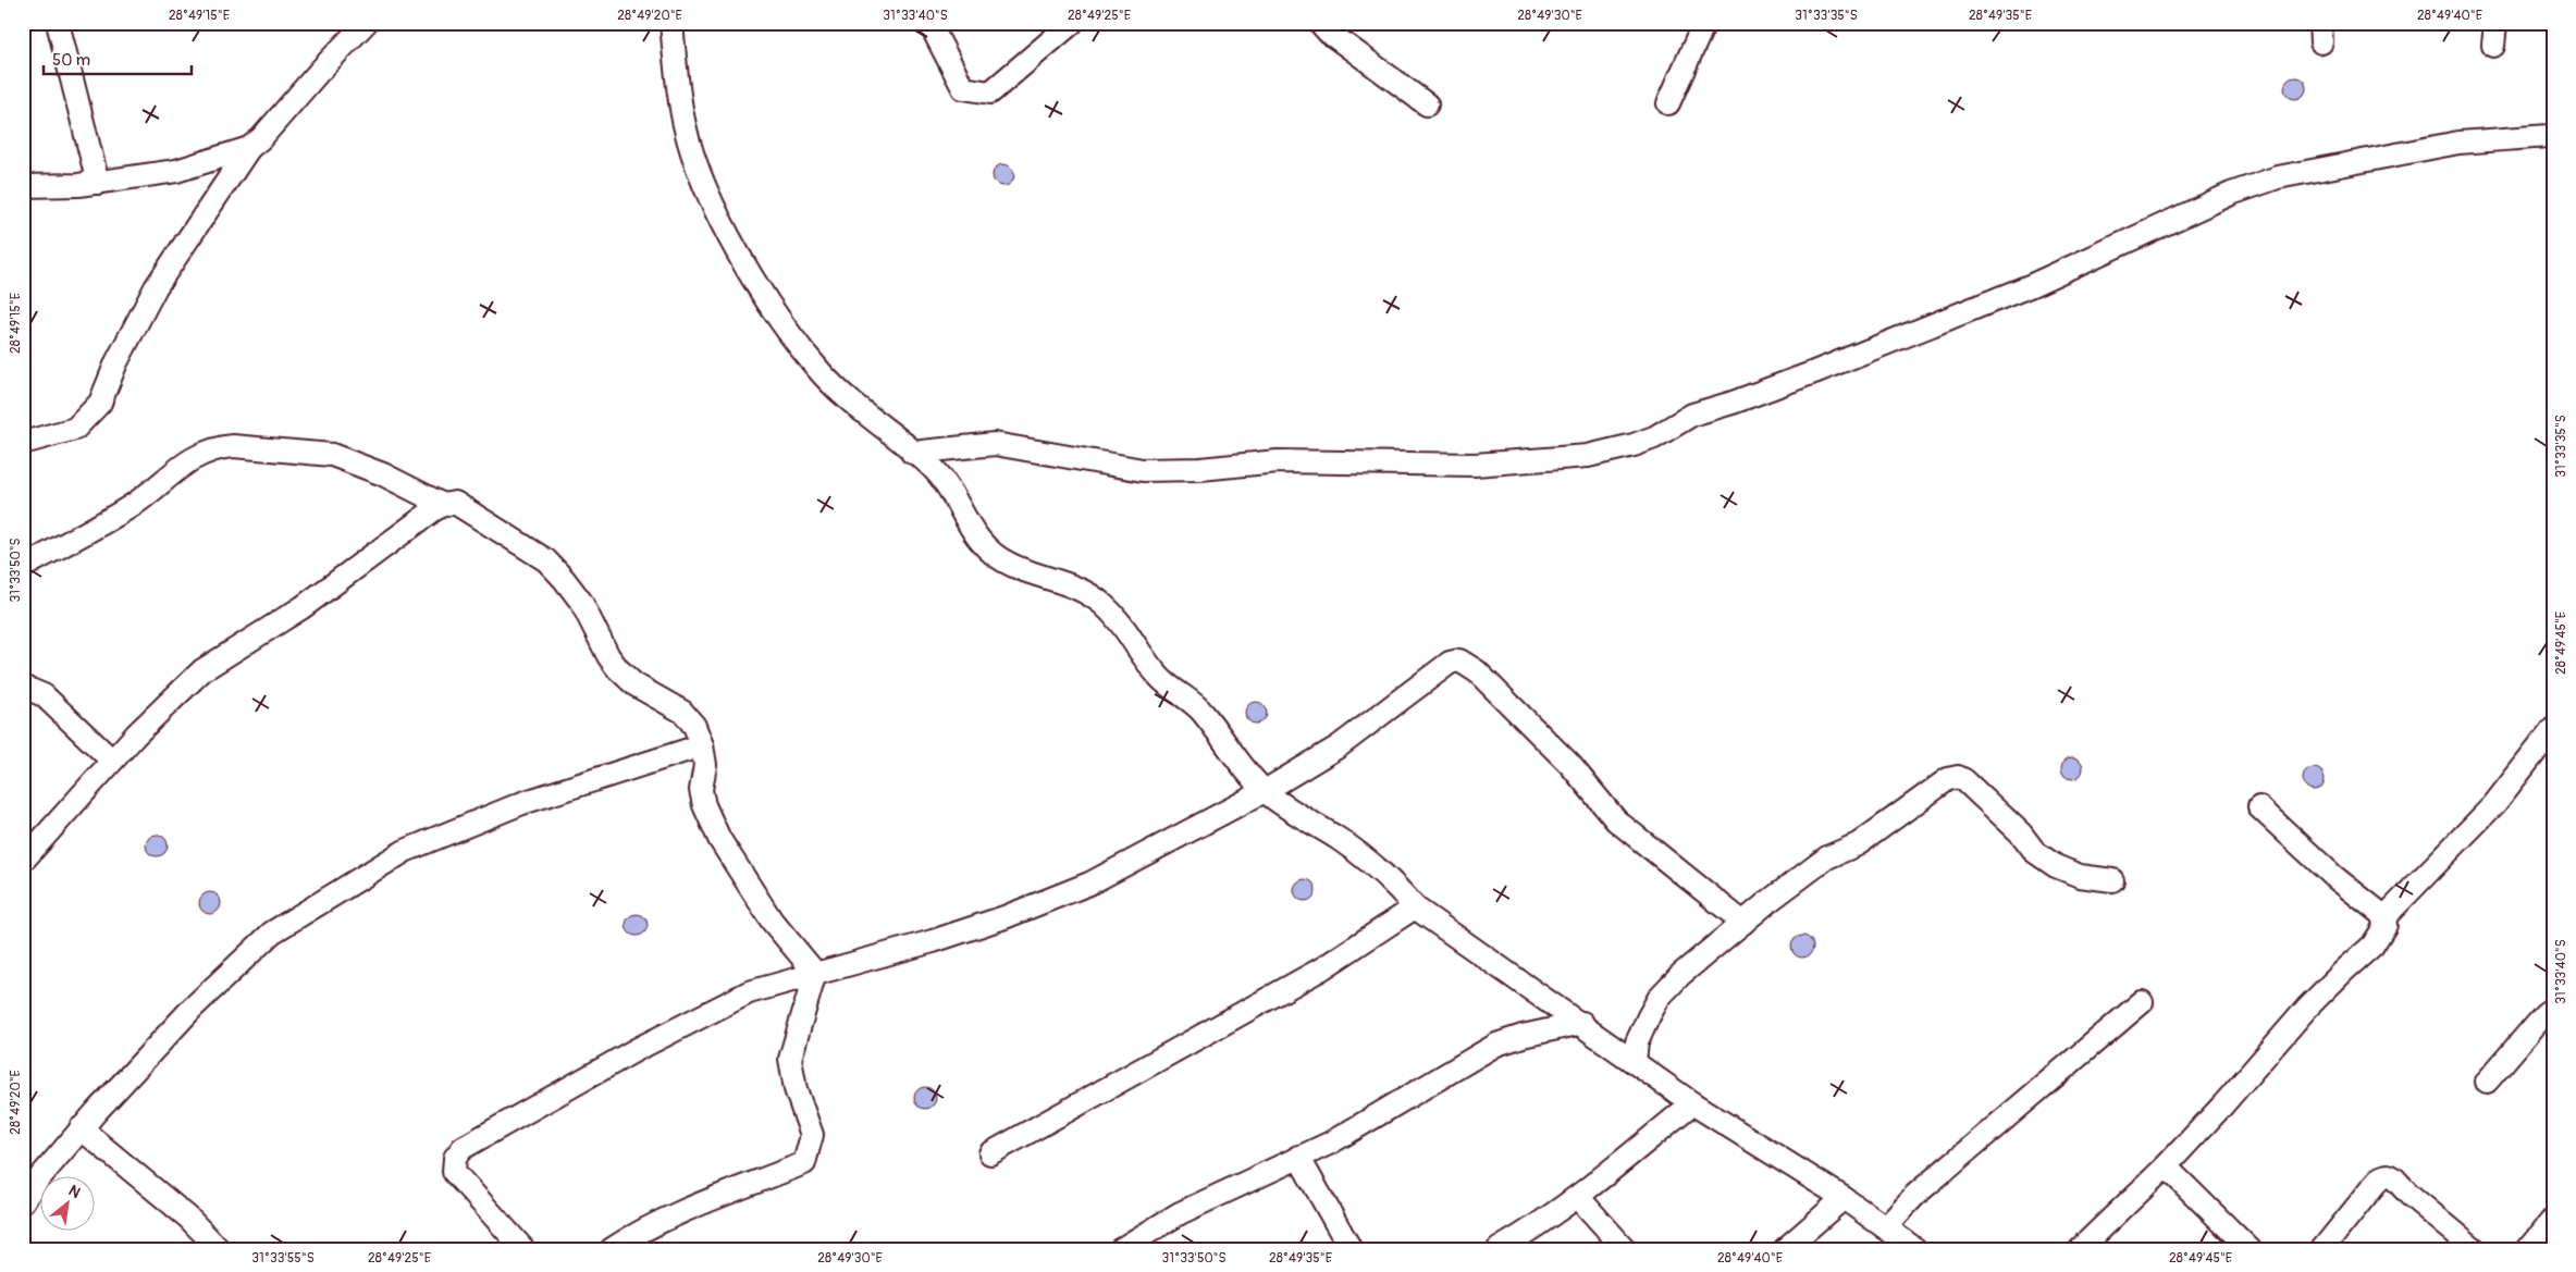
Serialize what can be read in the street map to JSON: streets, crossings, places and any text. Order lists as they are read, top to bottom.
{
  "scale_bar": "50 m",
  "north": "top right",
  "coordinates": [
    "28°49'15\"E",
    "28°49'20\"E",
    "31°33'40\"S",
    "28°49'25\"E",
    "28°49'30\"E",
    "31°33'35\"S",
    "28°49'35\"E",
    "28°49'40\"E",
    "31°33'50\"S",
    "28°49'45\"E",
    "31°33'55\"S"
  ]
}
